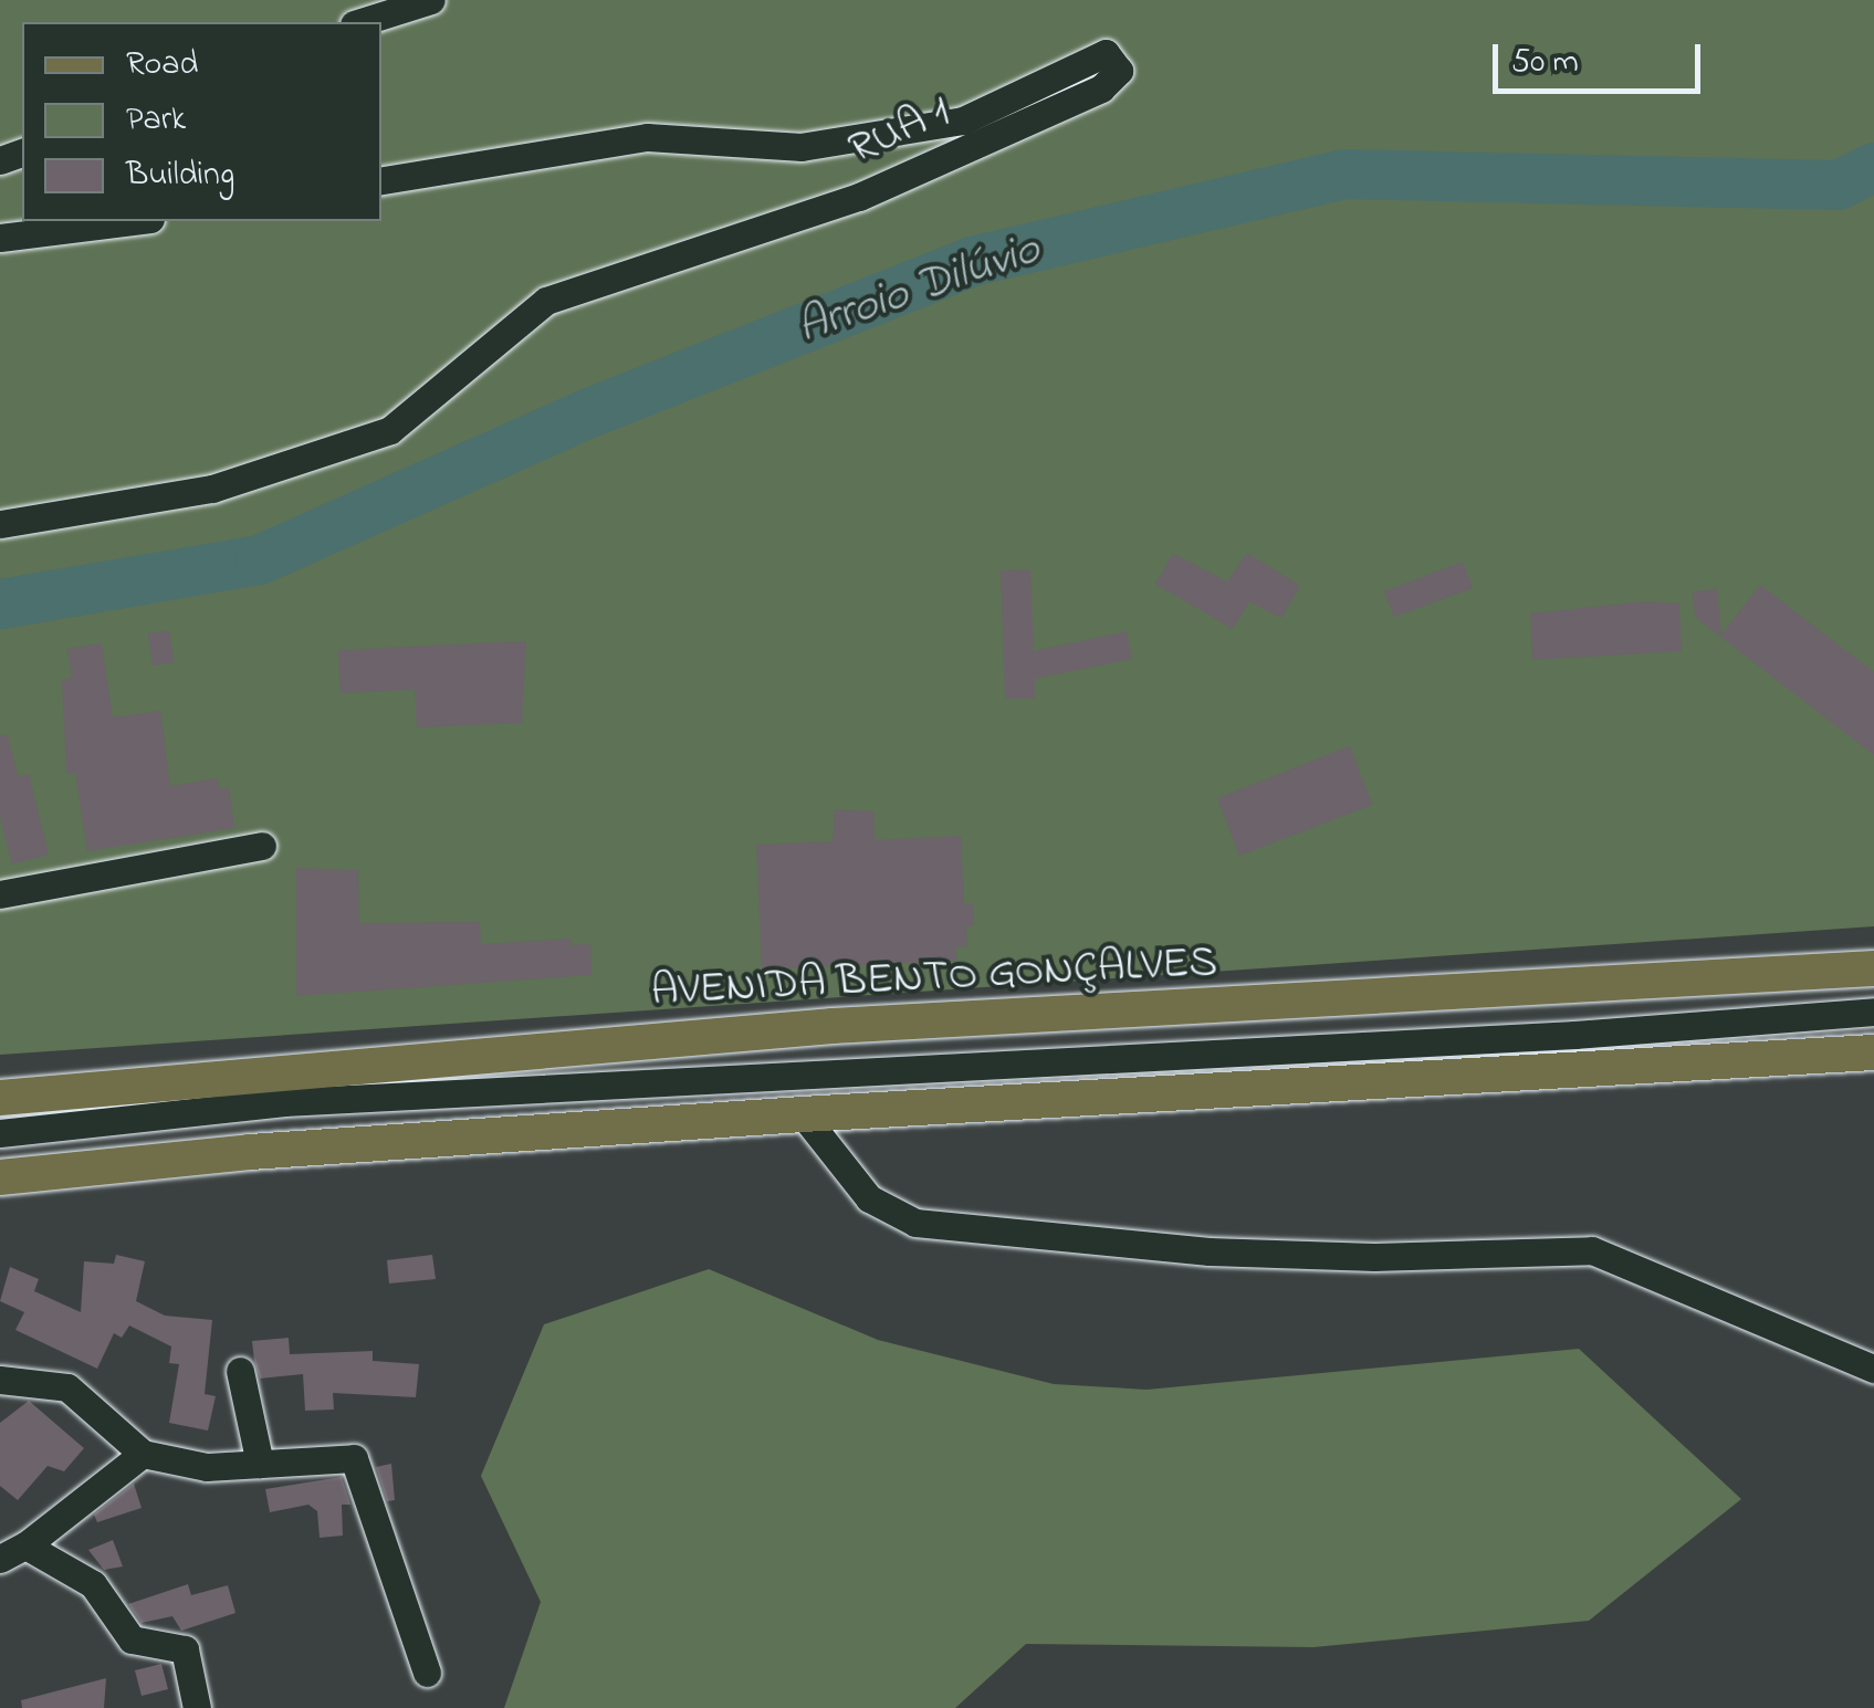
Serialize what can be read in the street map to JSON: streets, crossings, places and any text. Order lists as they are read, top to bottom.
{
  "streets": {
    "main road": ["AVENIDA BENTO GONÇALVES"],
    "street": ["RUA 1"]
  },
  "water": ["Arroio Dilúvio"],
  "legend": ["Road", "Park", "Building"],
  "scale_bar": "50 m"
}
